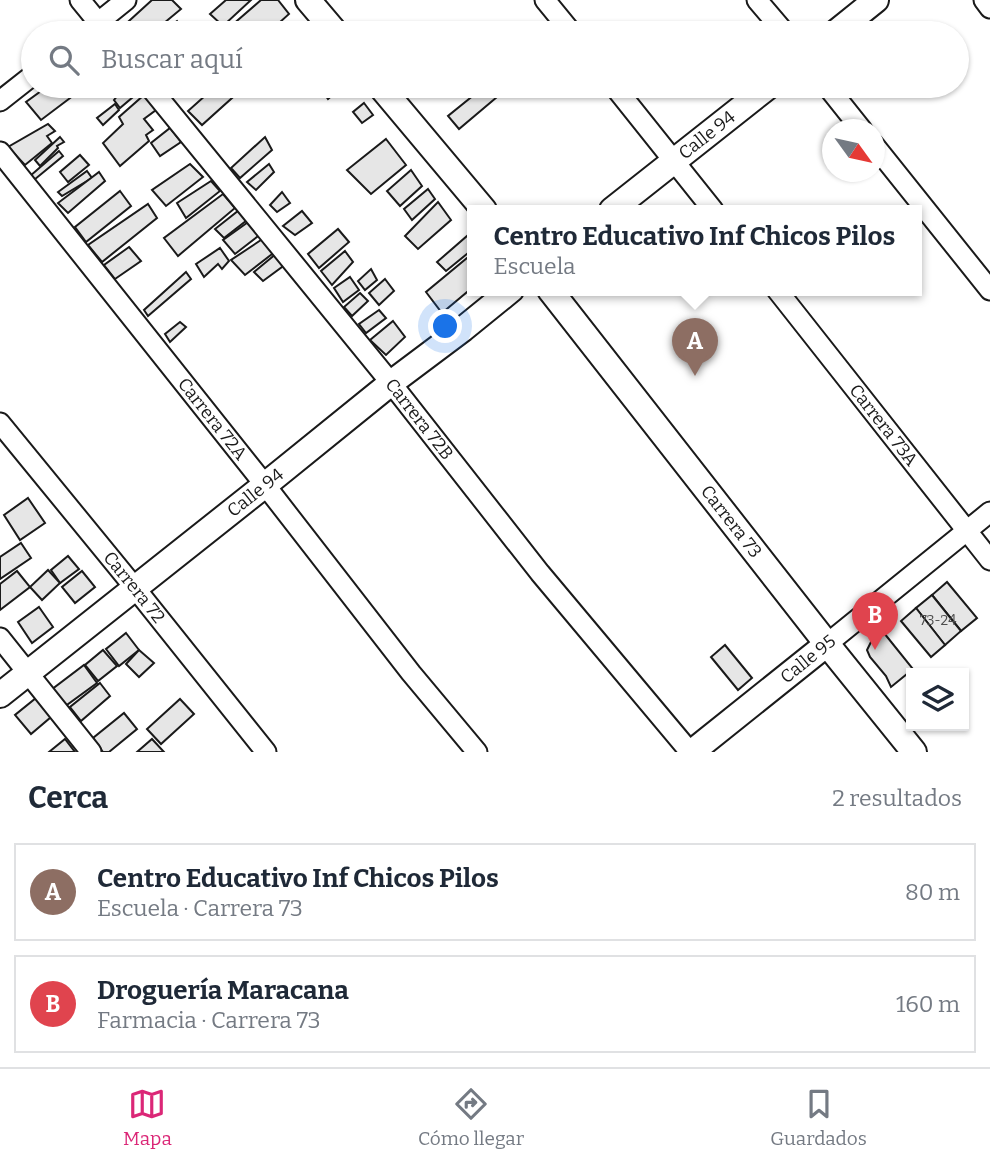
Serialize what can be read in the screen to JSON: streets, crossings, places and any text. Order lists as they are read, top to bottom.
{
  "streets": {
    "street": [
      "Calle 94",
      "Carrera 72A",
      "Carrera 72B",
      "Carrera 73A",
      "Carrera 73",
      "Carrera 72",
      "Calle 95"
    ]
  },
  "crossings": [
    ["Calle 94", "Carrera 72A"],
    ["Calle 94", "Carrera 72B"],
    ["Calle 94", "Carrera 72"],
    ["Carrera 72B", "Calle 95"],
    ["Carrera 73A", "Calle 95"],
    ["Carrera 73", "Calle 95"]
  ],
  "house_numbers": ["73-24"],
  "north": "bottom right",
  "page": {
    "search": "Buscar aquí",
    "popup": ["Centro Educativo Inf Chicos Pilos", "Escuela"],
    "pins": ["A", "B"],
    "heading": ["Cerca", "2 resultados"],
    "list": [
      {
        "mark": "A",
        "name": "Centro Educativo Inf Chicos Pilos",
        "note": "Escuela · Carrera 73",
        "value": "80 m"
      },
      {
        "mark": "B",
        "name": "Droguería Maracana",
        "note": "Farmacia · Carrera 73",
        "value": "160 m"
      }
    ],
    "nav": ["Mapa", "Cómo llegar", "Guardados"]
  }
}
